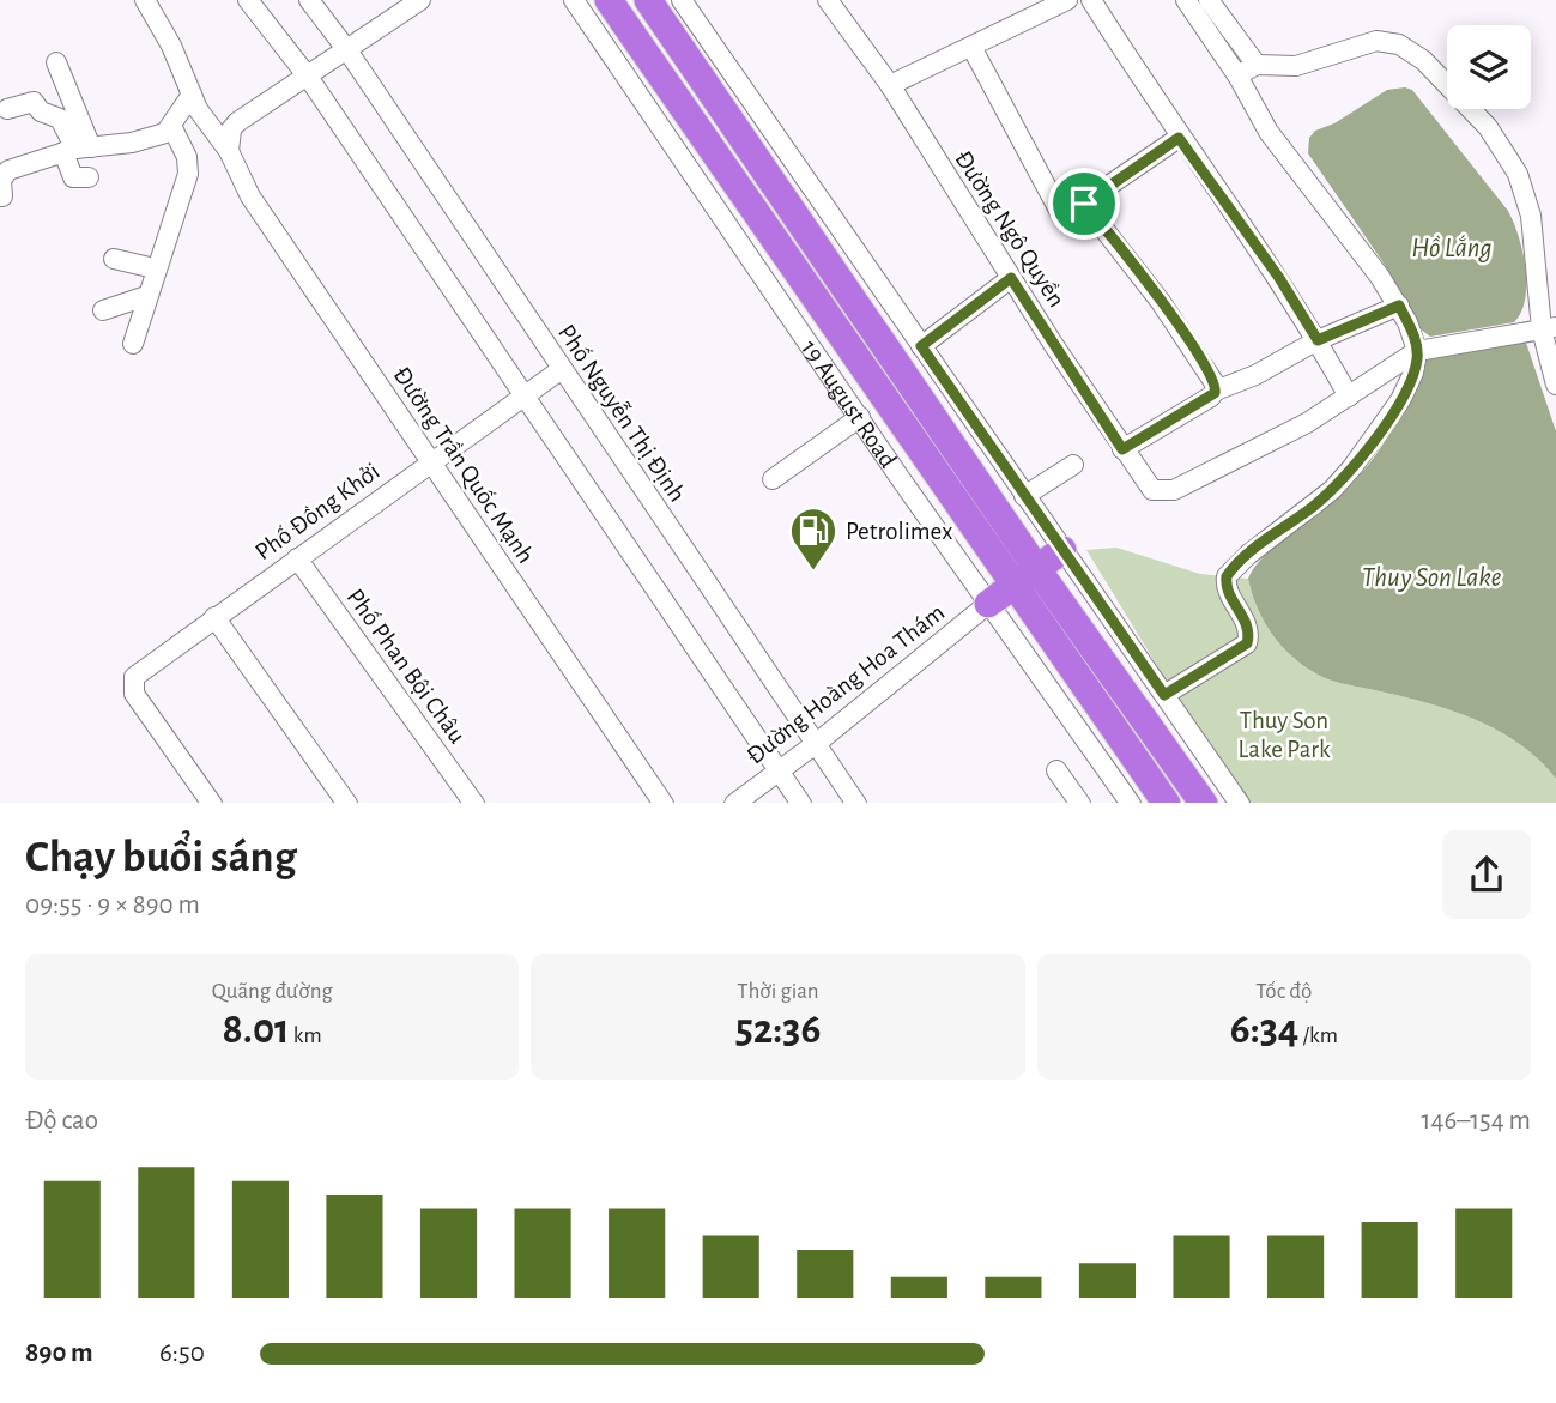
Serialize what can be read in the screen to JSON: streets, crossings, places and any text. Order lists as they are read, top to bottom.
{
  "streets": {
    "highway": ["19 August Road"],
    "street": [
      "Đường Ngô Quyền",
      "Phố Nguyễn Thị Định",
      "Đường Trần Quốc Mạnh",
      "Phố Đồng Khởi",
      "Phố Phan Bội Châu",
      "Đường Hoàng Hoa Thám"
    ]
  },
  "crossings": [
    ["19 August Road", "Đường Hoàng Hoa Thám"],
    ["Phố Nguyễn Thị Định", "Phố Đồng Khởi"],
    ["Phố Nguyễn Thị Định", "Đường Hoàng Hoa Thám"],
    ["Đường Trần Quốc Mạnh", "Phố Đồng Khởi"],
    ["Phố Đồng Khởi", "Phố Phan Bội Châu"]
  ],
  "water": ["Hồ Lắng", "Thuy Son Lake"],
  "parks": ["Thuy Son Lake Park"],
  "places": {
    "fuel station": ["Petrolimex"]
  },
  "page": {
    "heading": ["Chạy buổi sáng", "09:55 · 9 × 890 m"],
    "stats": [
      ["Quãng đường", "8.01 km"],
      ["Thời gian", "52:36"],
      ["Tốc độ", "6:34 /km"]
    ],
    "chart": ["Độ cao", "146–154 m"],
    "list": [
      {
        "name": "890 m",
        "note": "6:50"
      }
    ]
  }
}
